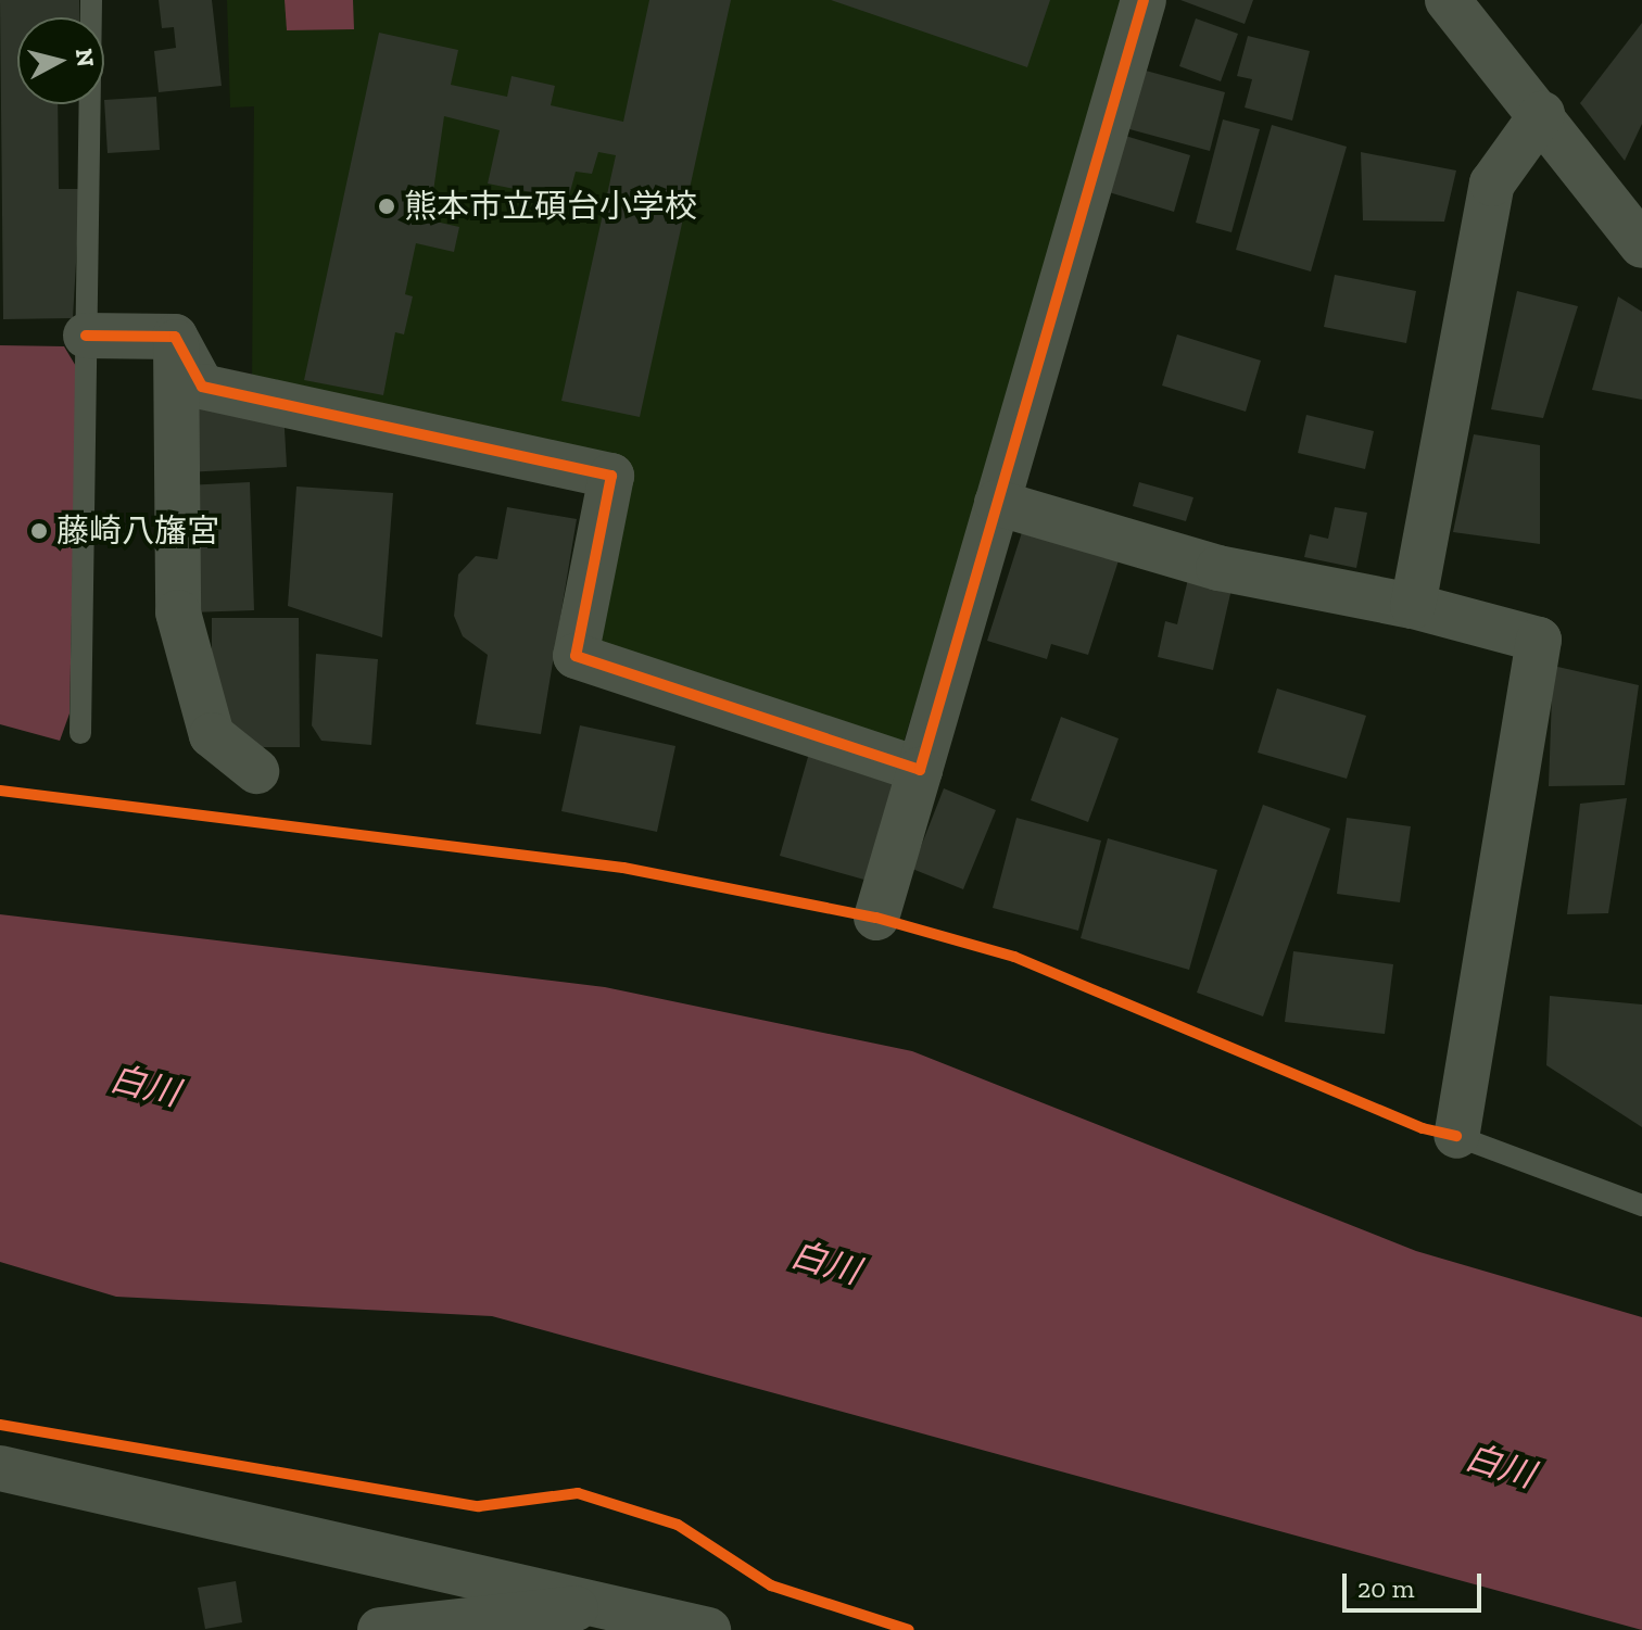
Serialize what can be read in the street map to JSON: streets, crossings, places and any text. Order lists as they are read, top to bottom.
{
  "water": ["白川"],
  "places": ["熊本市立碩台小学校", "藤崎八旛宮"],
  "scale_bar": "20 m",
  "north": "right"
}
